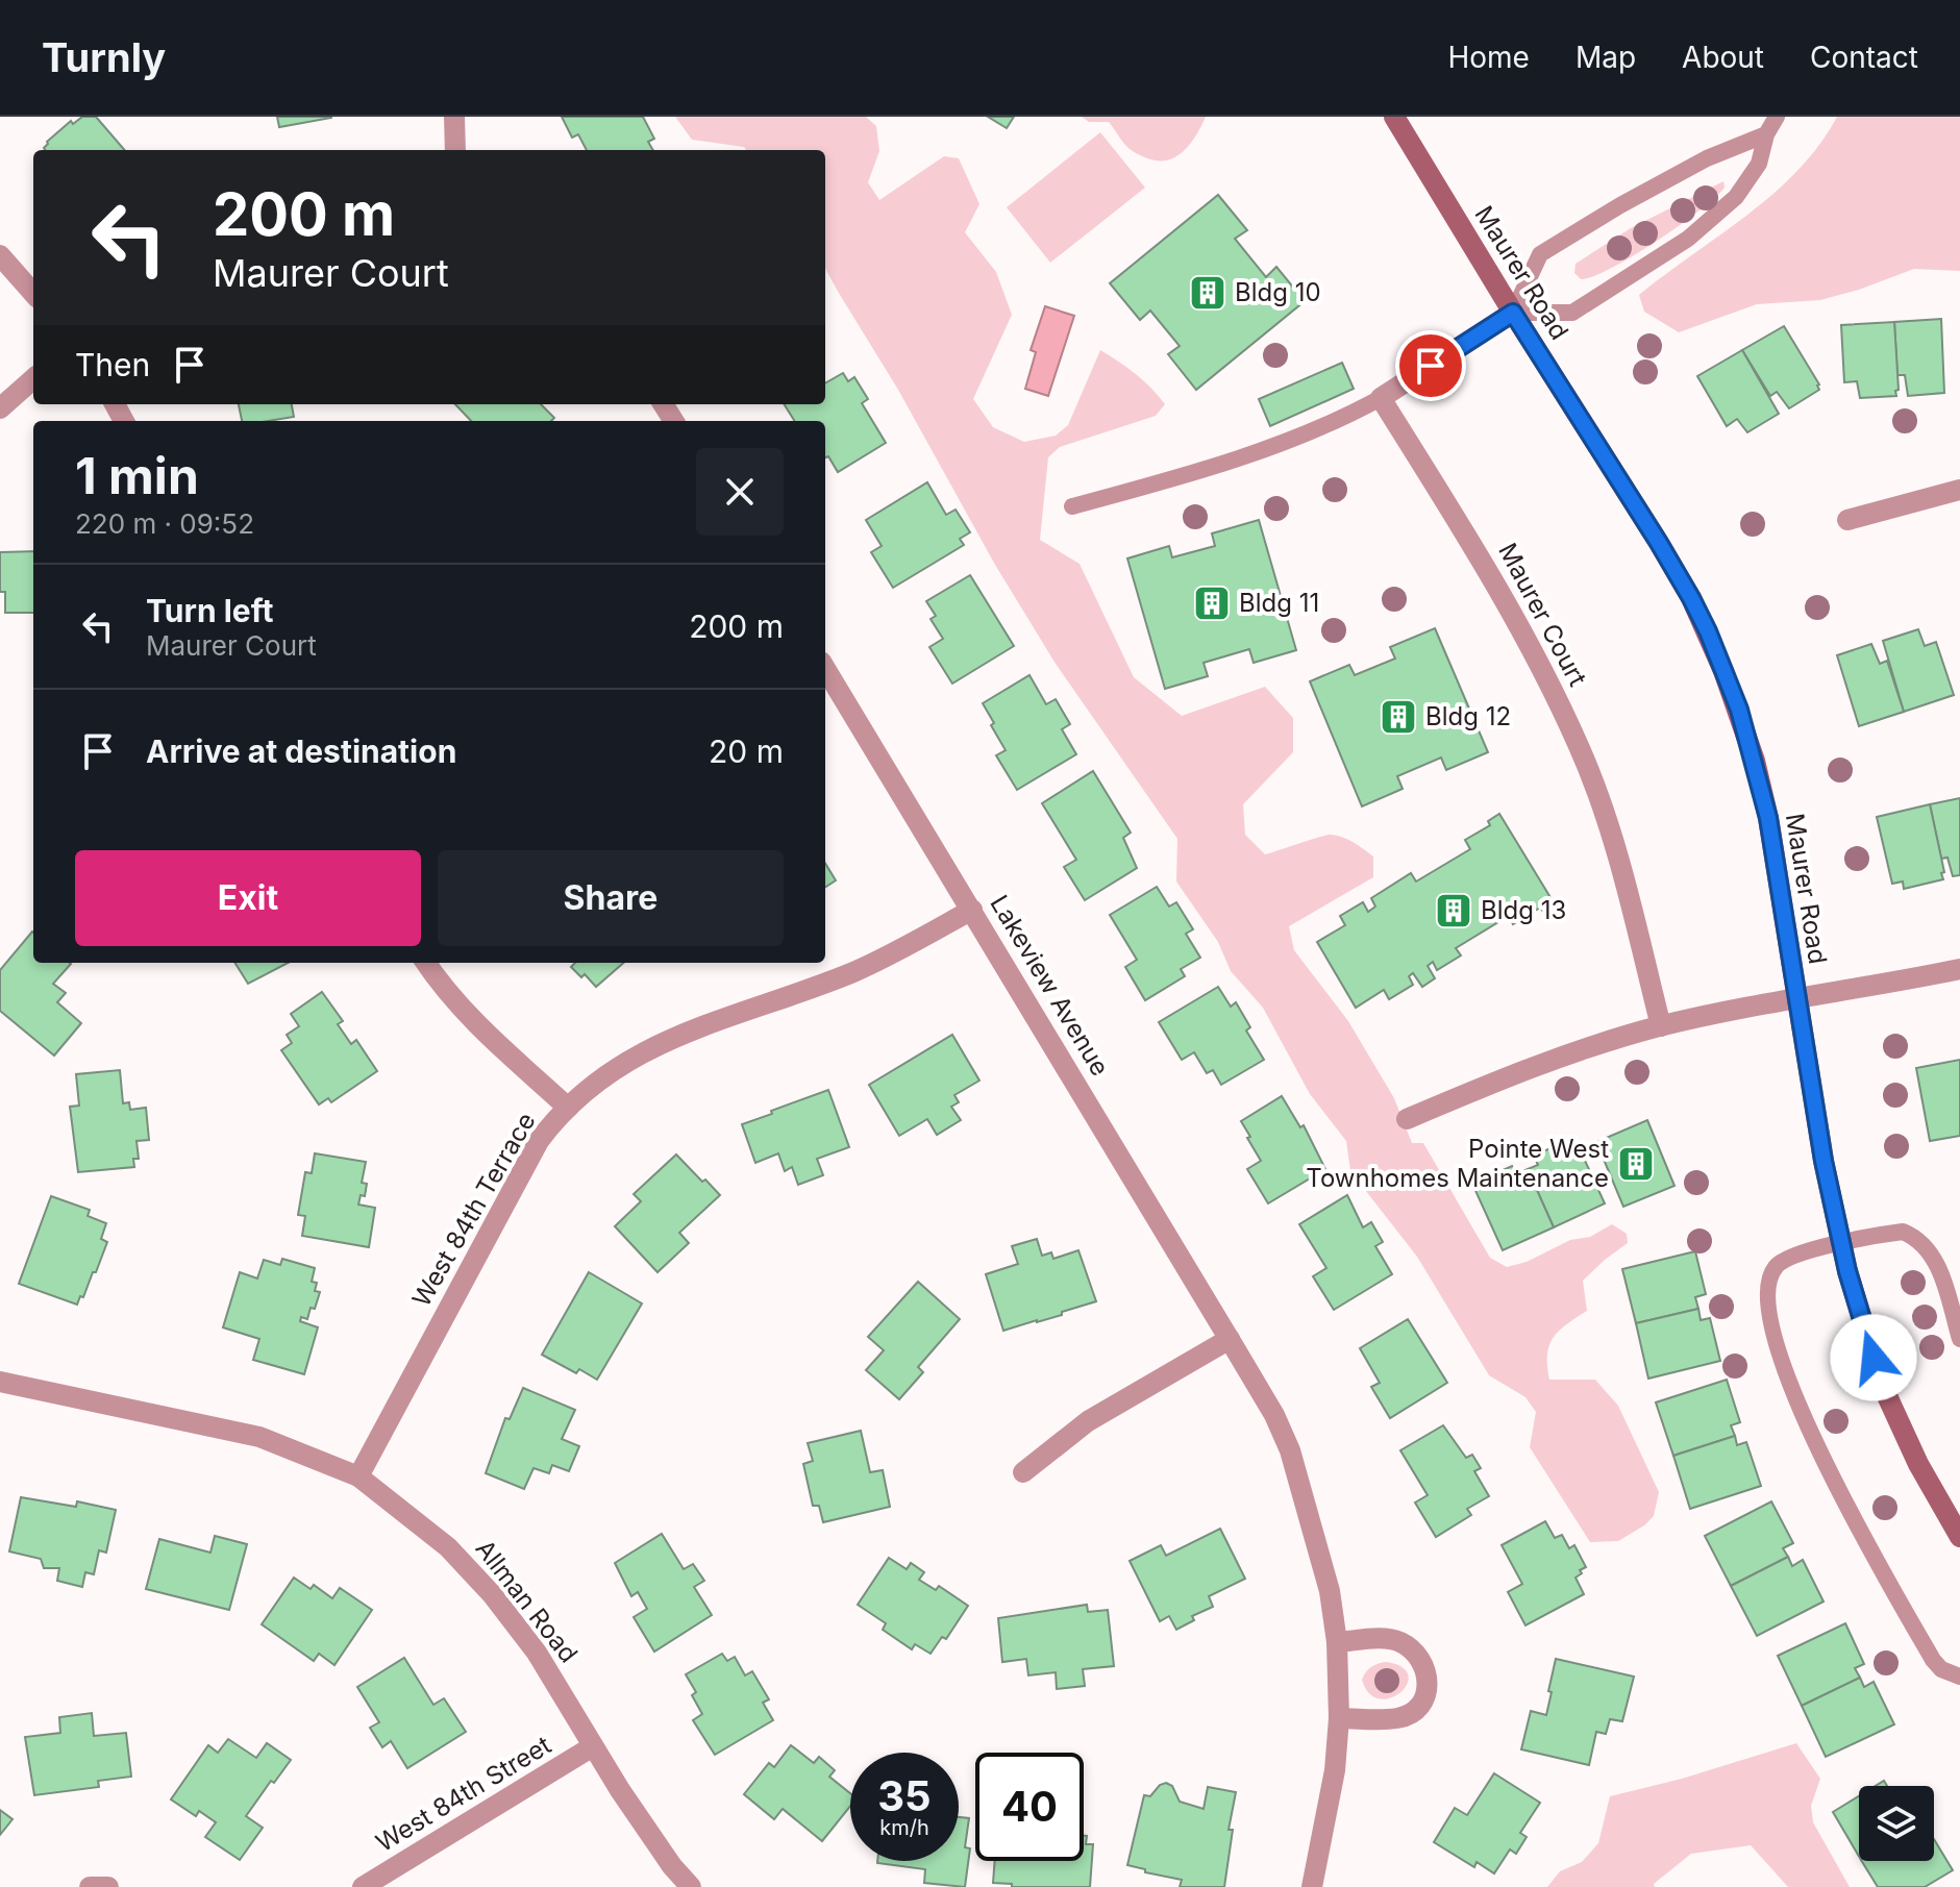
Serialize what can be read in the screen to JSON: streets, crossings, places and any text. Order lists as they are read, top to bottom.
{
  "streets": {
    "street": [
      "Maurer Road",
      "Maurer Court",
      "Lakeview Avenue",
      "West 84th Terrace",
      "Allman Road",
      "West 84th Street"
    ]
  },
  "crossings": [
    ["Lakeview Avenue", "West 84th Terrace"],
    ["West 84th Terrace", "Allman Road"],
    ["Allman Road", "West 84th Street"]
  ],
  "places": {
    "building": [
      "Bldg 10",
      "Bldg 11",
      "Bldg 12",
      "Bldg 13",
      "Pointe West Townhomes Maintenance"
    ]
  },
  "page": {
    "header": "Turnly",
    "nav": [
      "Home",
      "Map",
      "About",
      "Contact"
    ],
    "turn": ["200 m", "Maurer Court"],
    "then": "Then",
    "heading": ["1 min", "220 m · 09:52"],
    "list": [
      {
        "name": "Turn left",
        "note": "Maurer Court",
        "value": "200 m"
      },
      {
        "name": "Arrive at destination",
        "value": "20 m"
      }
    ],
    "buttons": ["Exit", "Share"],
    "speed": "35 km/h",
    "limit": "40"
  }
}
